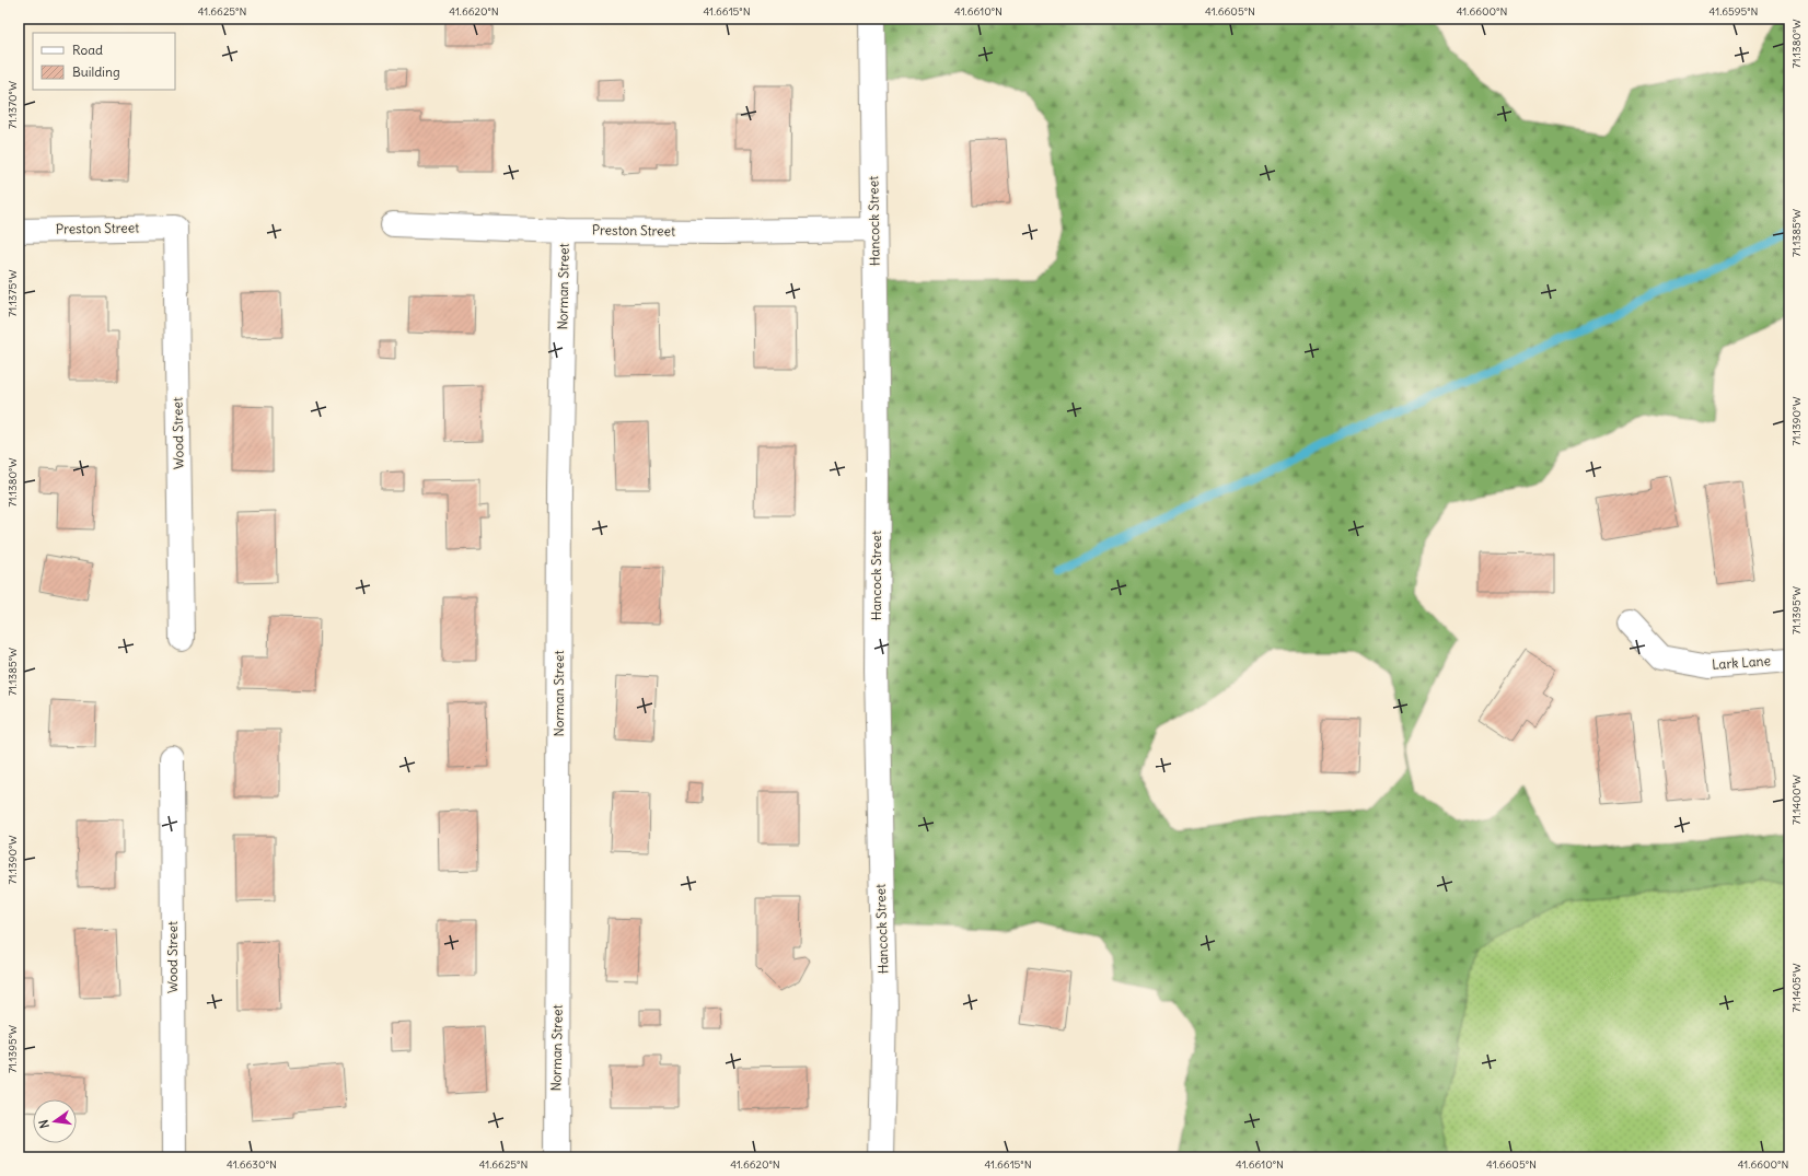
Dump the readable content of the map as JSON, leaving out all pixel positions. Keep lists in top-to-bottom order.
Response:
{
  "streets": {
    "street": [
      "Hancock Street",
      "Preston Street",
      "Norman Street",
      "Wood Street",
      "Lark Lane"
    ]
  },
  "crossings": [
    ["Hancock Street", "Preston Street"],
    ["Preston Street", "Norman Street"],
    ["Preston Street", "Wood Street"]
  ],
  "legend": ["Road", "Building"],
  "north": "left",
  "coordinates": [
    "41.6625°N",
    "41.6620°N",
    "41.6615°N",
    "41.6610°N",
    "41.6605°N",
    "41.6600°N",
    "41.6595°N",
    "71.1380°W",
    "71.1370°W",
    "71.1385°W",
    "71.1375°W",
    "71.1390°W",
    "71.1395°W",
    "71.1400°W",
    "71.1405°W",
    "41.6630°N"
  ]
}
